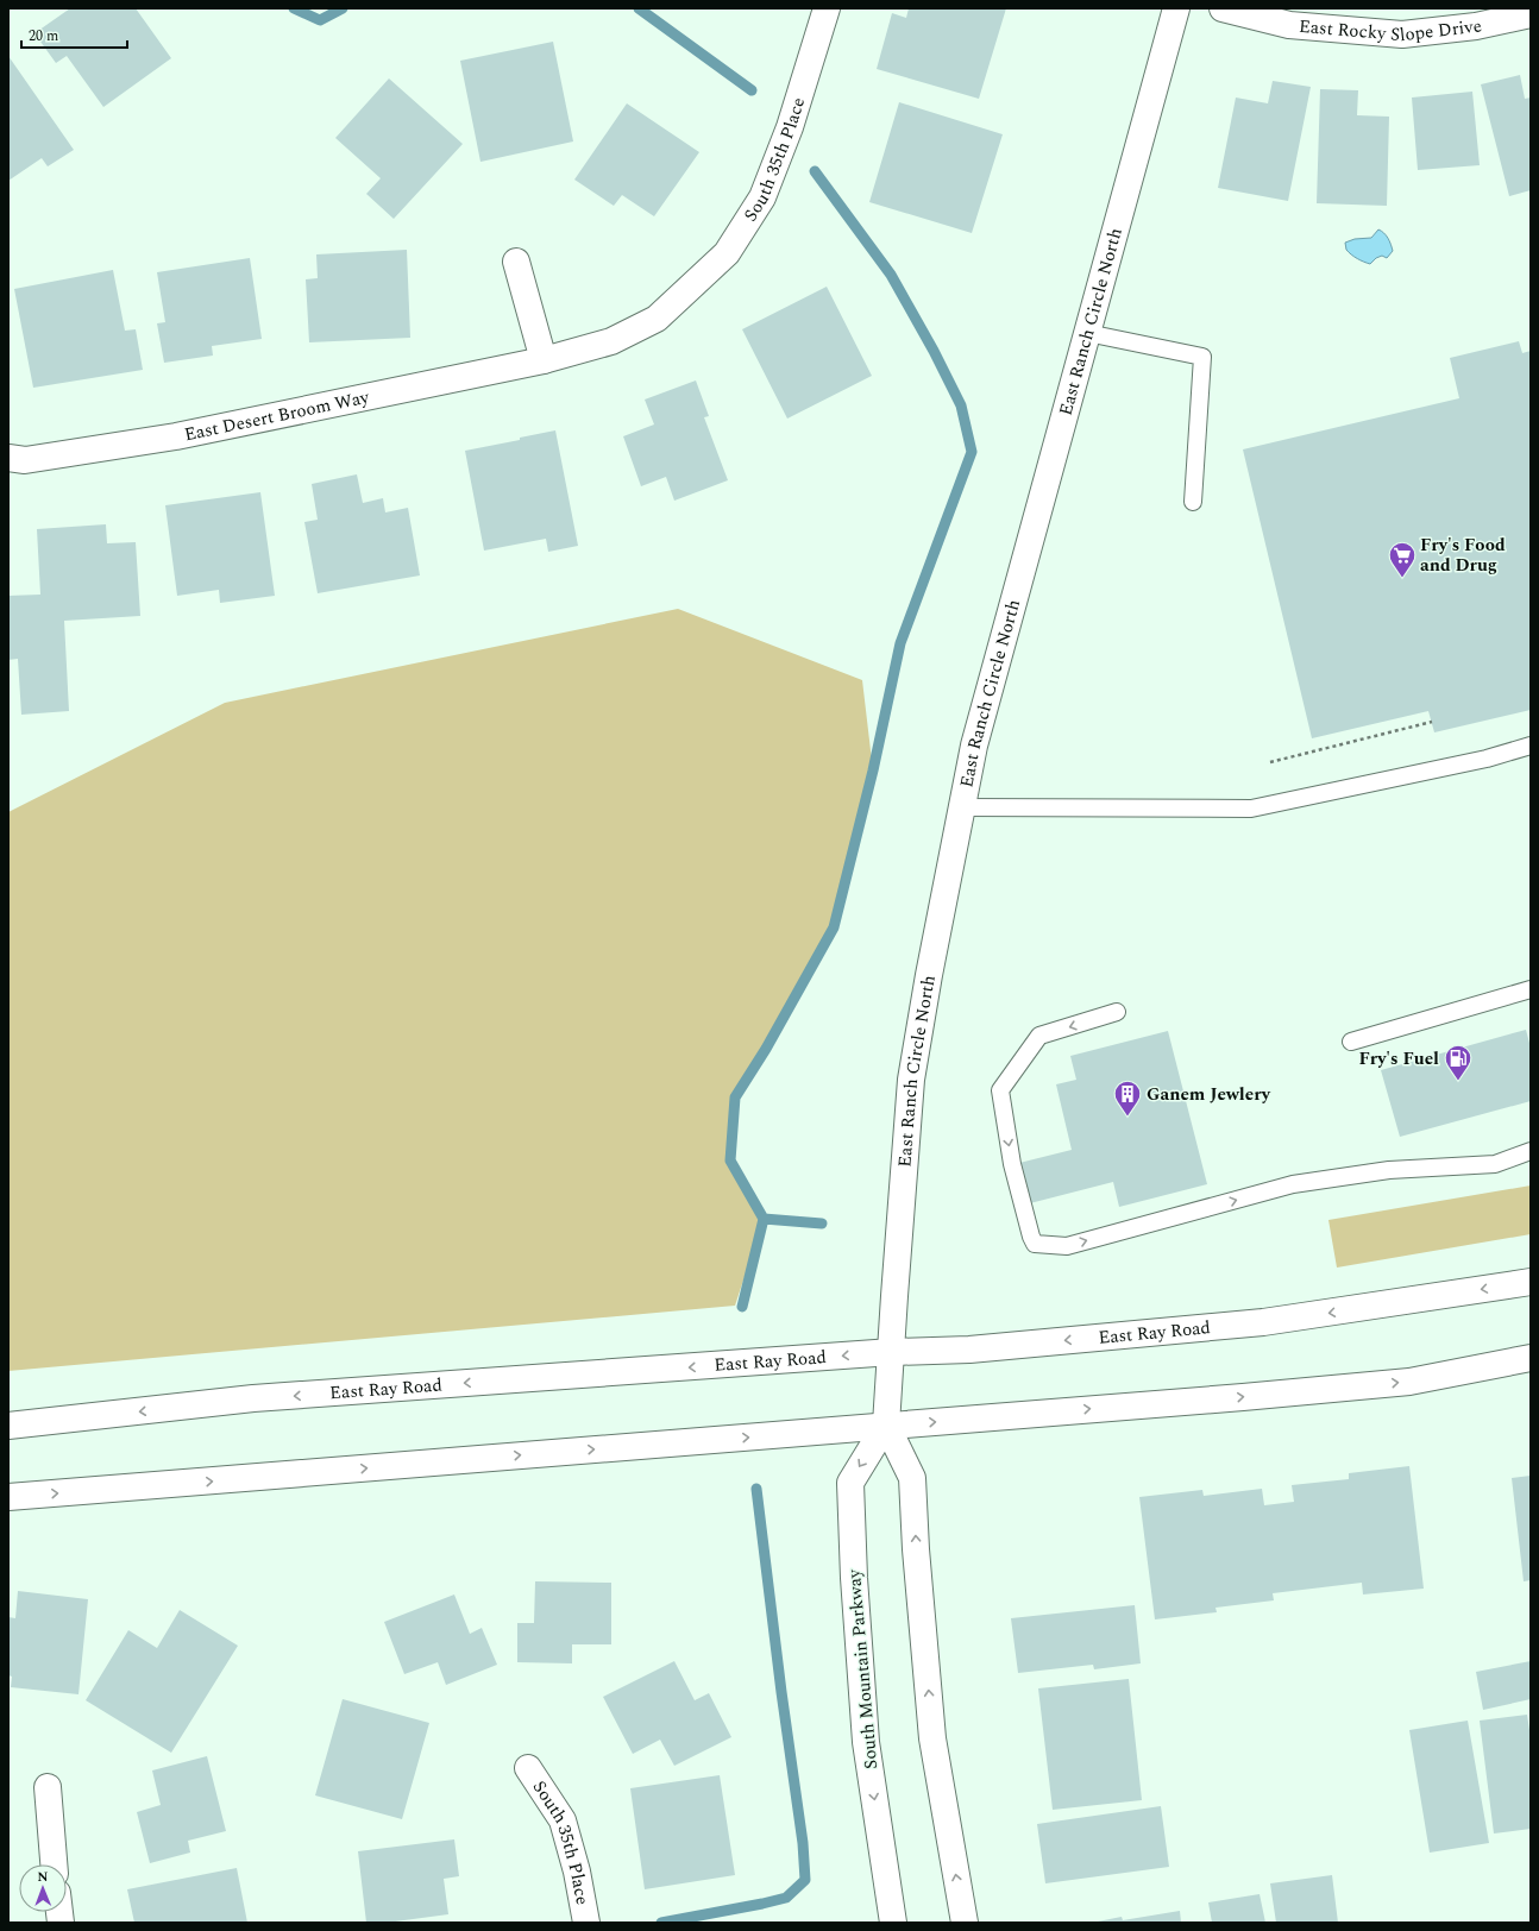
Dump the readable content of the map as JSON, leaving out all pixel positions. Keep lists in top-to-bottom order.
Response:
{
  "streets": {
    "street": [
      "East Rocky Slope Drive",
      "South 35th Place",
      "East Ranch Circle North",
      "East Desert Broom Way",
      "East Ray Road",
      "South Mountain Parkway"
    ]
  },
  "crossings": [
    ["South 35th Place", "East Desert Broom Way"],
    ["East Ranch Circle North", "East Ray Road"],
    ["East Ranch Circle North", "South Mountain Parkway"]
  ],
  "places": {
    "supermarket": ["Fry's Food and Drug"],
    "fuel station": ["Fry's Fuel"],
    "building": ["Ganem Jewlery"]
  },
  "scale_bar": "20 m",
  "north": "top"
}
